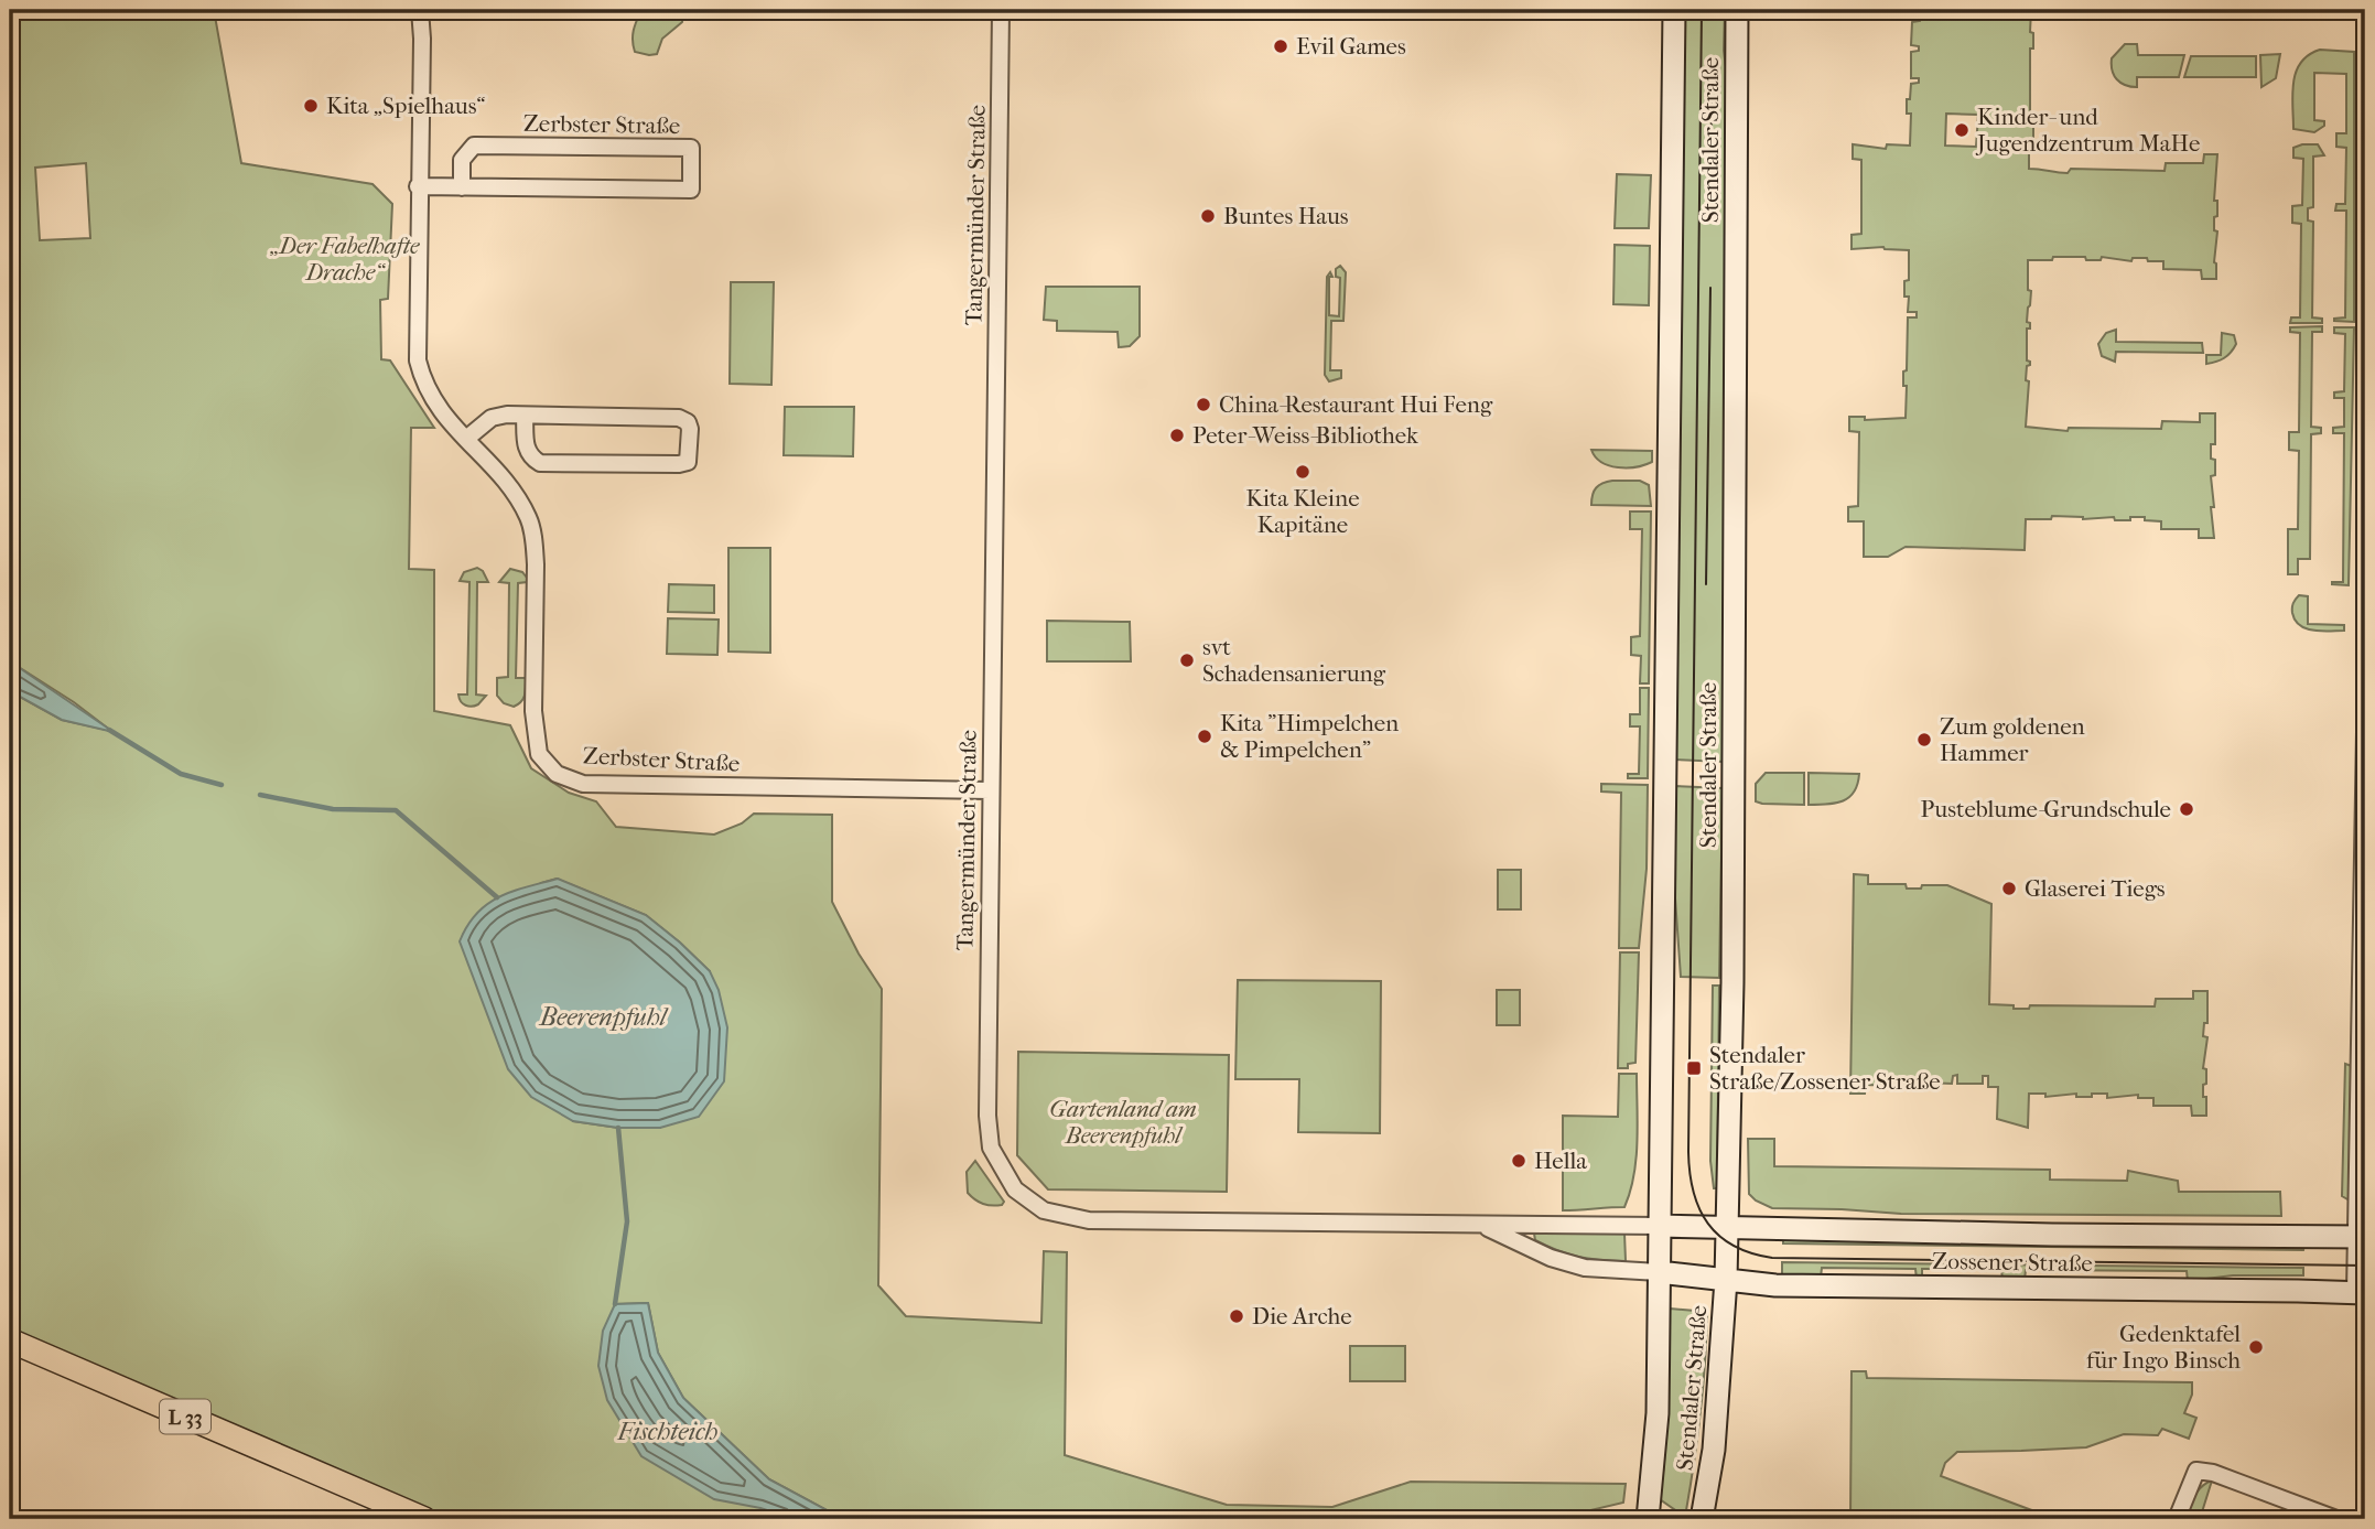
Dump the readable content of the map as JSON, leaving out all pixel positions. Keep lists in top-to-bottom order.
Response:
{
  "streets": {
    "main road": ["Stendaler Straße", "Zossener Straße", "L 33"],
    "street": ["Zerbster Straße", "Tangermünder Straße"]
  },
  "crossings": [
    ["Zerbster Straße", "Tangermünder Straße"],
    ["Stendaler Straße", "Tangermünder Straße"],
    ["Stendaler Straße", "Zossener Straße"],
    ["Tangermünder Straße", "Zossener Straße"]
  ],
  "water": ["Beerenpfuhl", "Fischteich"],
  "parks": ["„Der Fabelhafte Drache“", "Gartenland am Beerenpfuhl"],
  "places": {
    "other": [
      "Evil Games",
      "Kita „Spielhaus“",
      "Kinder- und Jugendzentrum MaHe",
      "Buntes Haus",
      "China-Restaurant Hui Feng",
      "Peter-Weiss-Bibliothek",
      "Kita Kleine Kapitäne",
      "svt Schadensanierung",
      "Kita \"Himpelchen & Pimpelchen\"",
      "Zum goldenen Hammer",
      "Pusteblume-Grundschule",
      "Glaserei Tiegs",
      "Hella",
      "Die Arche",
      "Gedenktafel für Ingo Binsch"
    ],
    "transit": ["Stendaler Straße/Zossener Straße"]
  }
}
